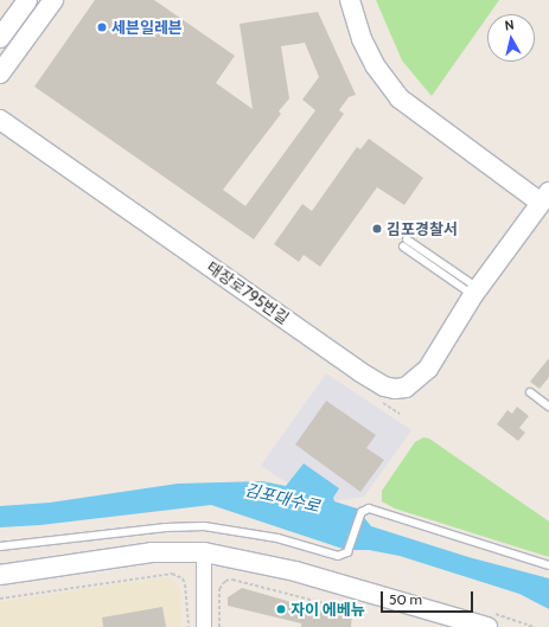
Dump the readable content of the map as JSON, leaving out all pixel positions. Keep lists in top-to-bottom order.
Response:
{
  "streets": {
    "street": ["태장로795번길"]
  },
  "water": ["김포대수로"],
  "places": ["세븐일레븐", "김포경찰서", "자이 에베뉴"],
  "scale_bar": "50 m",
  "north": "top"
}
